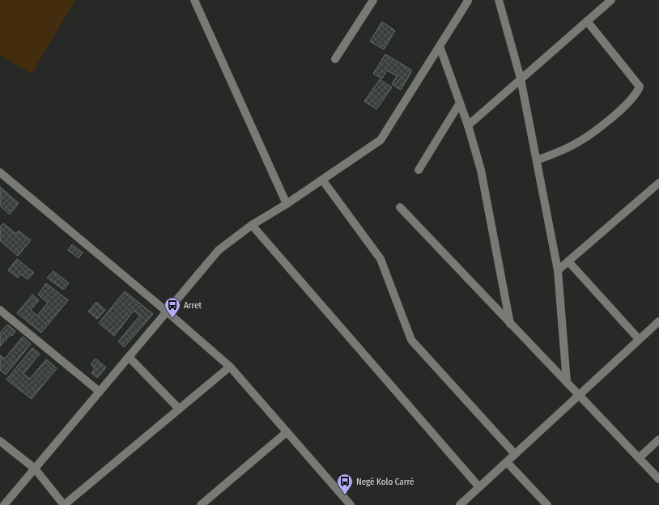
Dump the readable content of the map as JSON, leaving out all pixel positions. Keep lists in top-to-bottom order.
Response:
{
  "places": {
    "bus stop": ["Arret", "Negê Kolo Carré"]
  }
}
